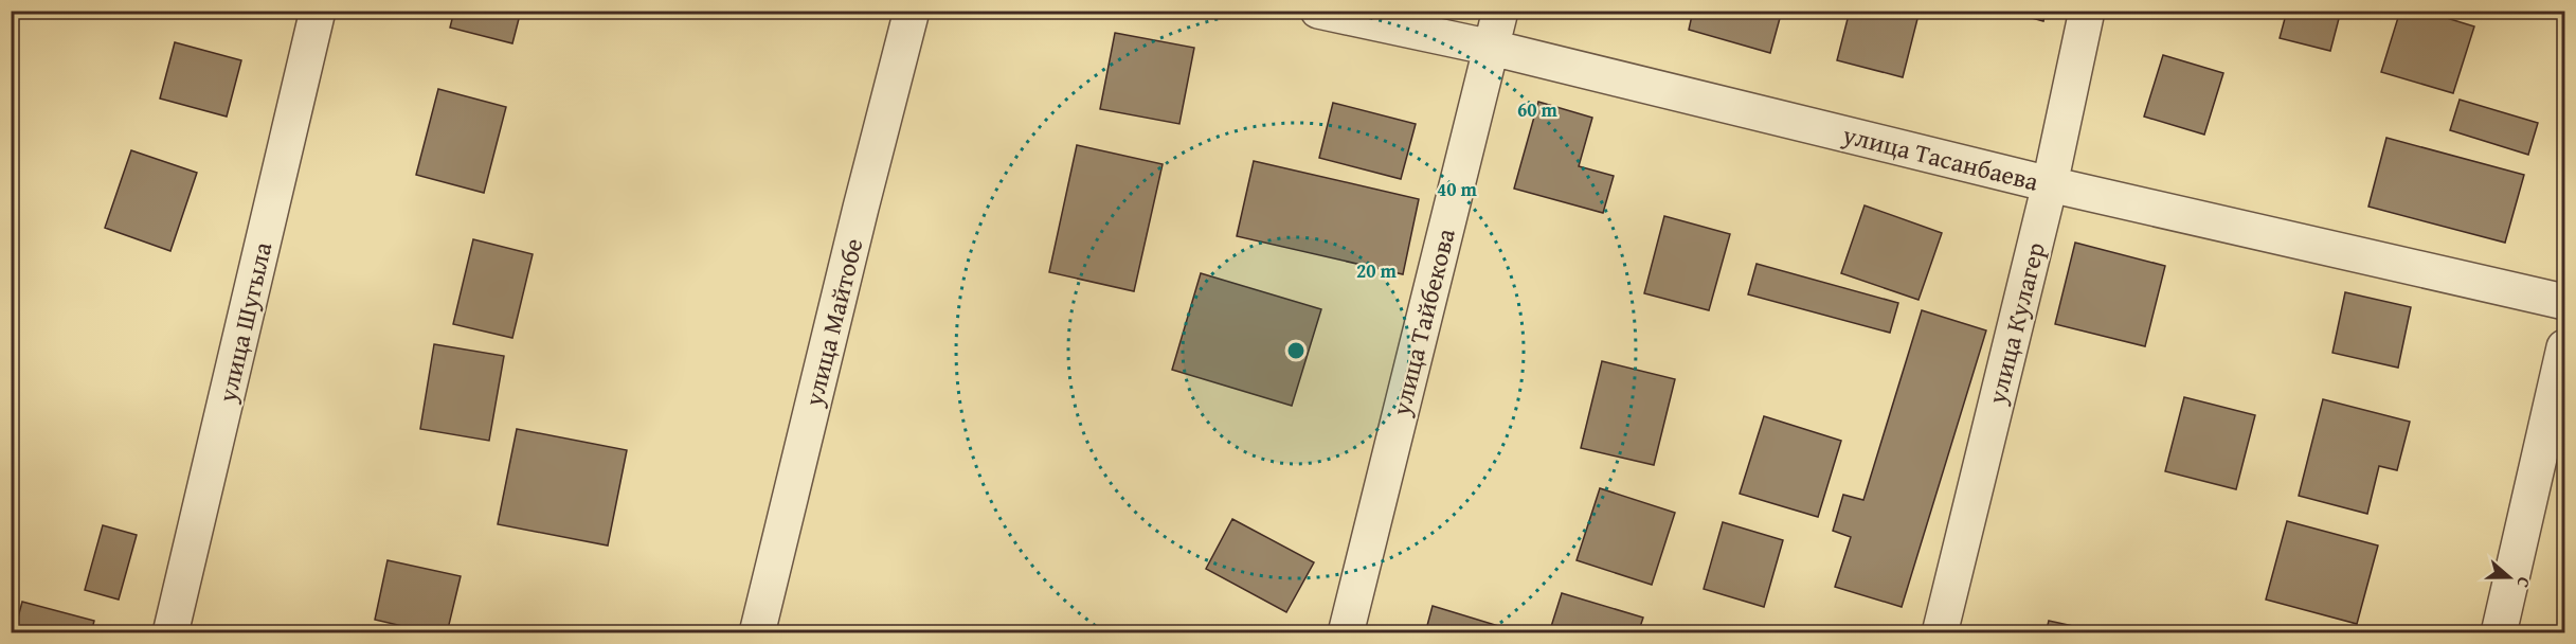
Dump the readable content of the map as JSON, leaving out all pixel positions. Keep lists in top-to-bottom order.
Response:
{
  "streets": {
    "street": [
      "улица Тасанбаева",
      "улица Шугыла",
      "улица Майтобе",
      "улица Тайбекова",
      "улица Кулагер"
    ]
  },
  "crossings": [
    ["улица Тасанбаева", "улица Тайбекова"],
    ["улица Тасанбаева", "улица Кулагер"]
  ],
  "north": "right",
  "rings": ["60 m", "40 m", "20 m"]
}
